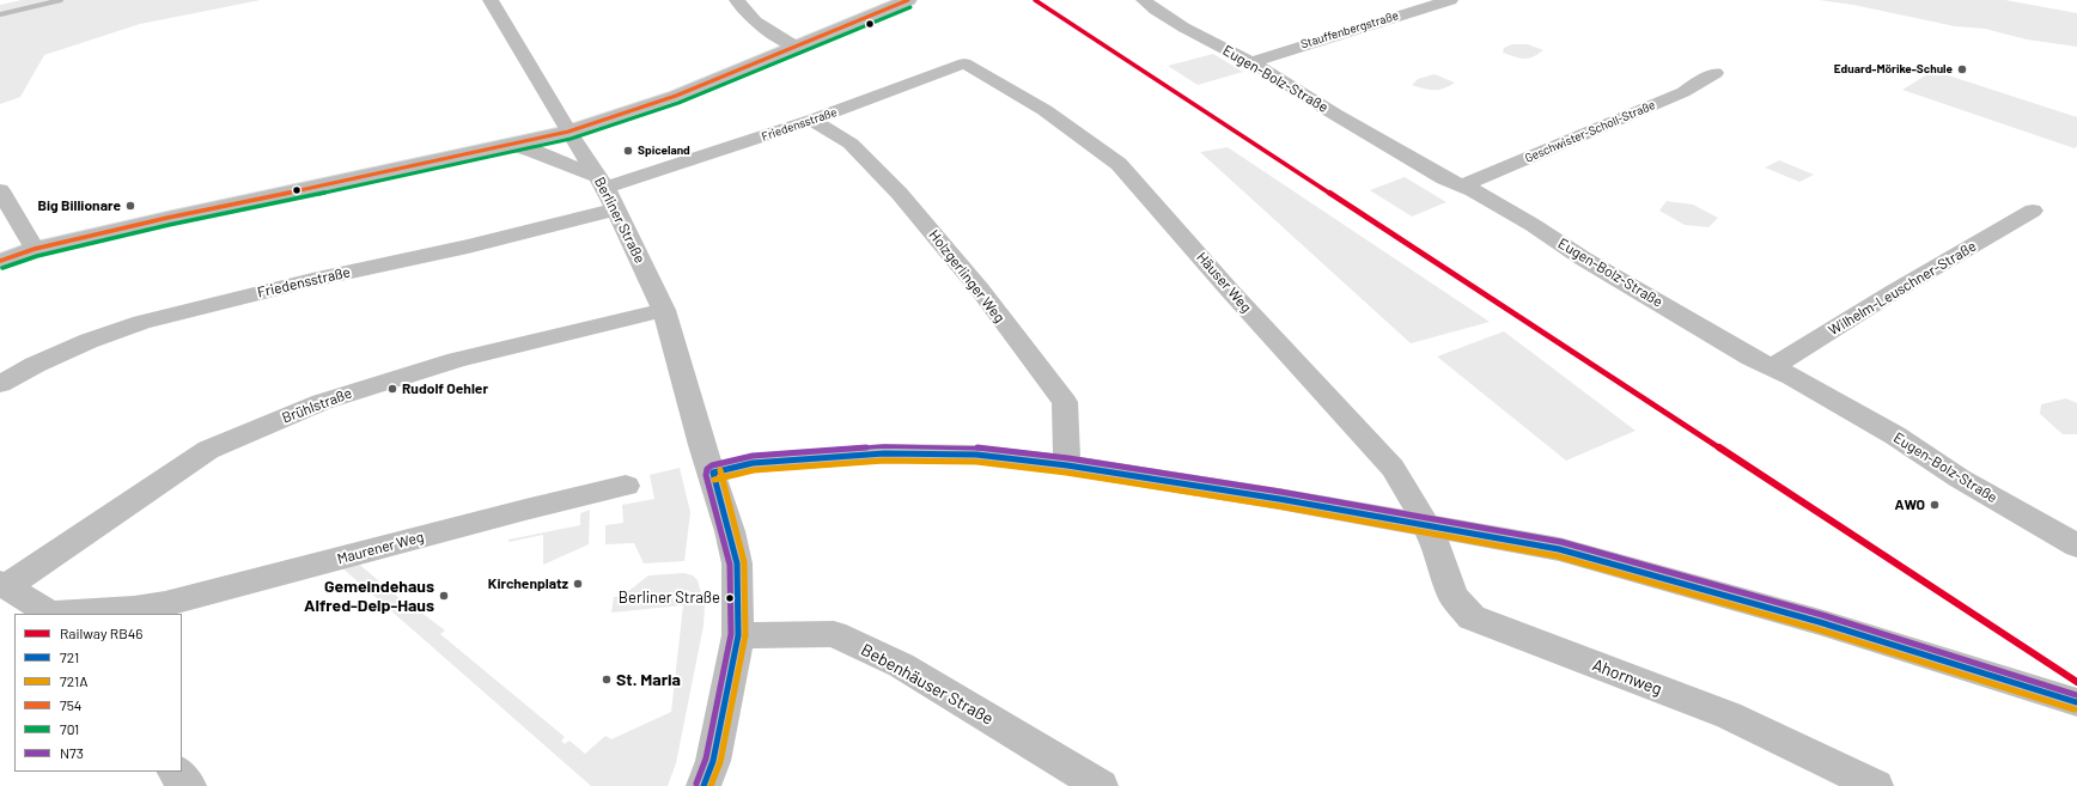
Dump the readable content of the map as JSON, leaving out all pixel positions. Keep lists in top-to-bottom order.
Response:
{
  "streets": {
    "street": [
      "Stauffenbergstraße",
      "Eugen-Bolz-Straße",
      "Friedensstraße",
      "Geschwister-Scholl-Straße",
      "Berliner Straße",
      "Holzgerlinger Weg",
      "Häuser Weg",
      "Wilhelm-Leuschner-Straße",
      "Brühlstraße",
      "Maurener Weg",
      "Ahornweg",
      "Bebenhäuser Straße"
    ]
  },
  "crossings": [
    ["Stauffenbergstraße", "Eugen-Bolz-Straße"],
    ["Eugen-Bolz-Straße", "Geschwister-Scholl-Straße"],
    ["Eugen-Bolz-Straße", "Wilhelm-Leuschner-Straße"],
    ["Friedensstraße", "Berliner Straße"],
    ["Friedensstraße", "Holzgerlinger Weg"],
    ["Friedensstraße", "Häuser Weg"],
    ["Berliner Straße", "Brühlstraße"],
    ["Berliner Straße", "Bebenhäuser Straße"],
    ["Häuser Weg", "Ahornweg"],
    ["Brühlstraße", "Maurener Weg"]
  ],
  "places": [
    "Eduard-Mörike-Schule",
    "Spiceland",
    "Big Billionare",
    "Rudolf Oehler",
    "AWO",
    "Kirchenplatz",
    "Gemeindehaus Alfred-Delp-Haus",
    "Berliner Straße",
    "St. Maria"
  ],
  "lines": [
    "rail line RB46",
    "transit line 754",
    "transit line 701",
    "transit line N73",
    "transit line 721",
    "transit line 721A"
  ],
  "legend": [
    "Railway RB46",
    "721",
    "721A",
    "754",
    "701",
    "N73"
  ]
}
